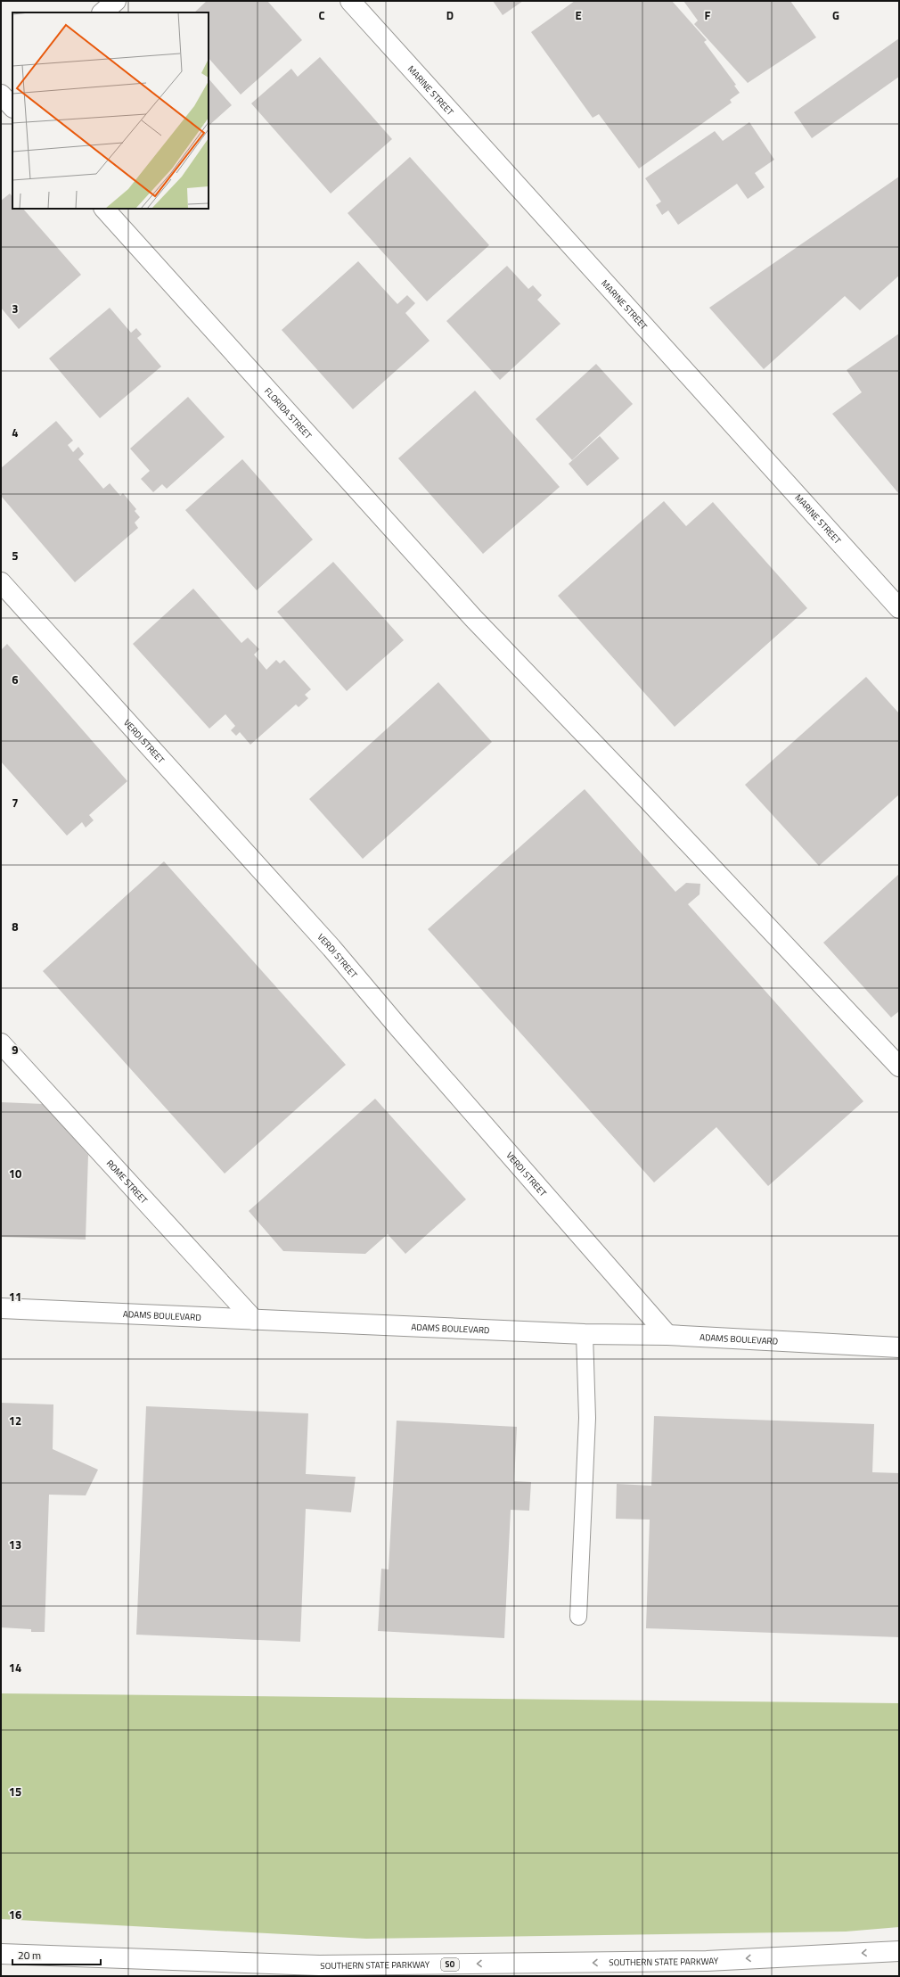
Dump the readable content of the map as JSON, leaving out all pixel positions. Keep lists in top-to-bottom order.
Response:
{
  "streets": {
    "main road": [
      "MARINE STREET",
      "FLORIDA STREET",
      "VERDI STREET",
      "ROME STREET",
      "ADAMS BOULEVARD",
      "SOUTHERN STATE PARKWAY",
      "SO"
    ]
  },
  "crossings": [
    ["VERDI STREET", "ADAMS BOULEVARD"],
    ["ROME STREET", "ADAMS BOULEVARD"]
  ],
  "one_way": ["SOUTHERN STATE PARKWAY"],
  "scale_bar": "20 m",
  "grid": {
    "columns": [
      "C",
      "D",
      "E",
      "F",
      "G"
    ],
    "rows": [
      "3",
      "4",
      "5",
      "6",
      "7",
      "8",
      "9",
      "10",
      "11",
      "12",
      "13",
      "14",
      "15",
      "16"
    ]
  }
}
